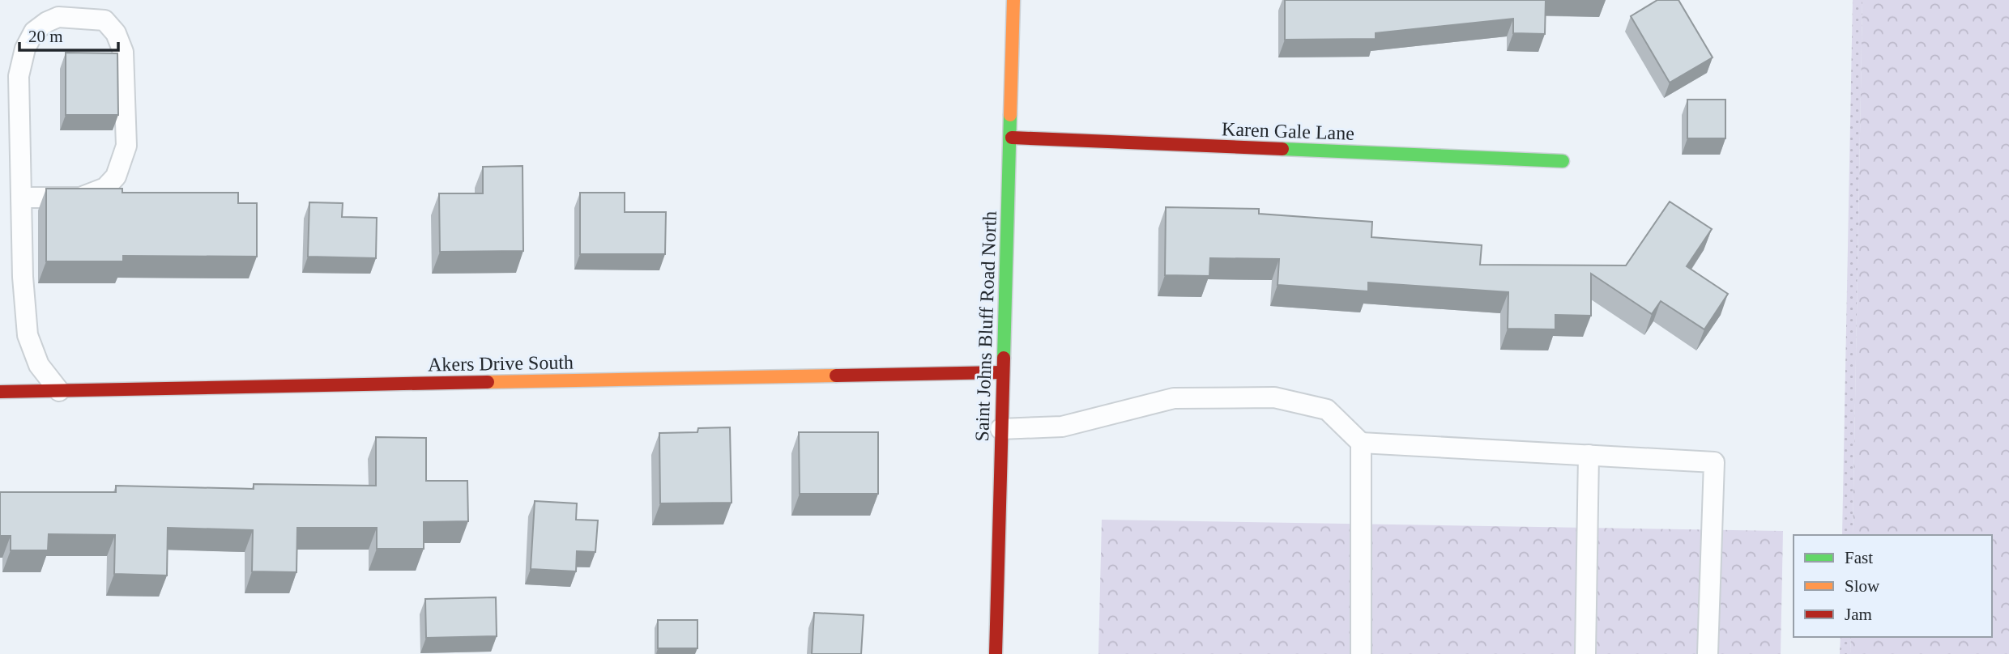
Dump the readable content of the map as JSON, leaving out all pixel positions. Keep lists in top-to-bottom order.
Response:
{
  "streets": {
    "street": ["Karen Gale Lane", "Saint Johns Bluff Road North", "Akers Drive South"]
  },
  "crossings": [
    ["Karen Gale Lane", "Saint Johns Bluff Road North"],
    ["Saint Johns Bluff Road North", "Akers Drive South"]
  ],
  "legend": ["Fast", "Slow", "Jam"],
  "scale_bar": "20 m"
}
